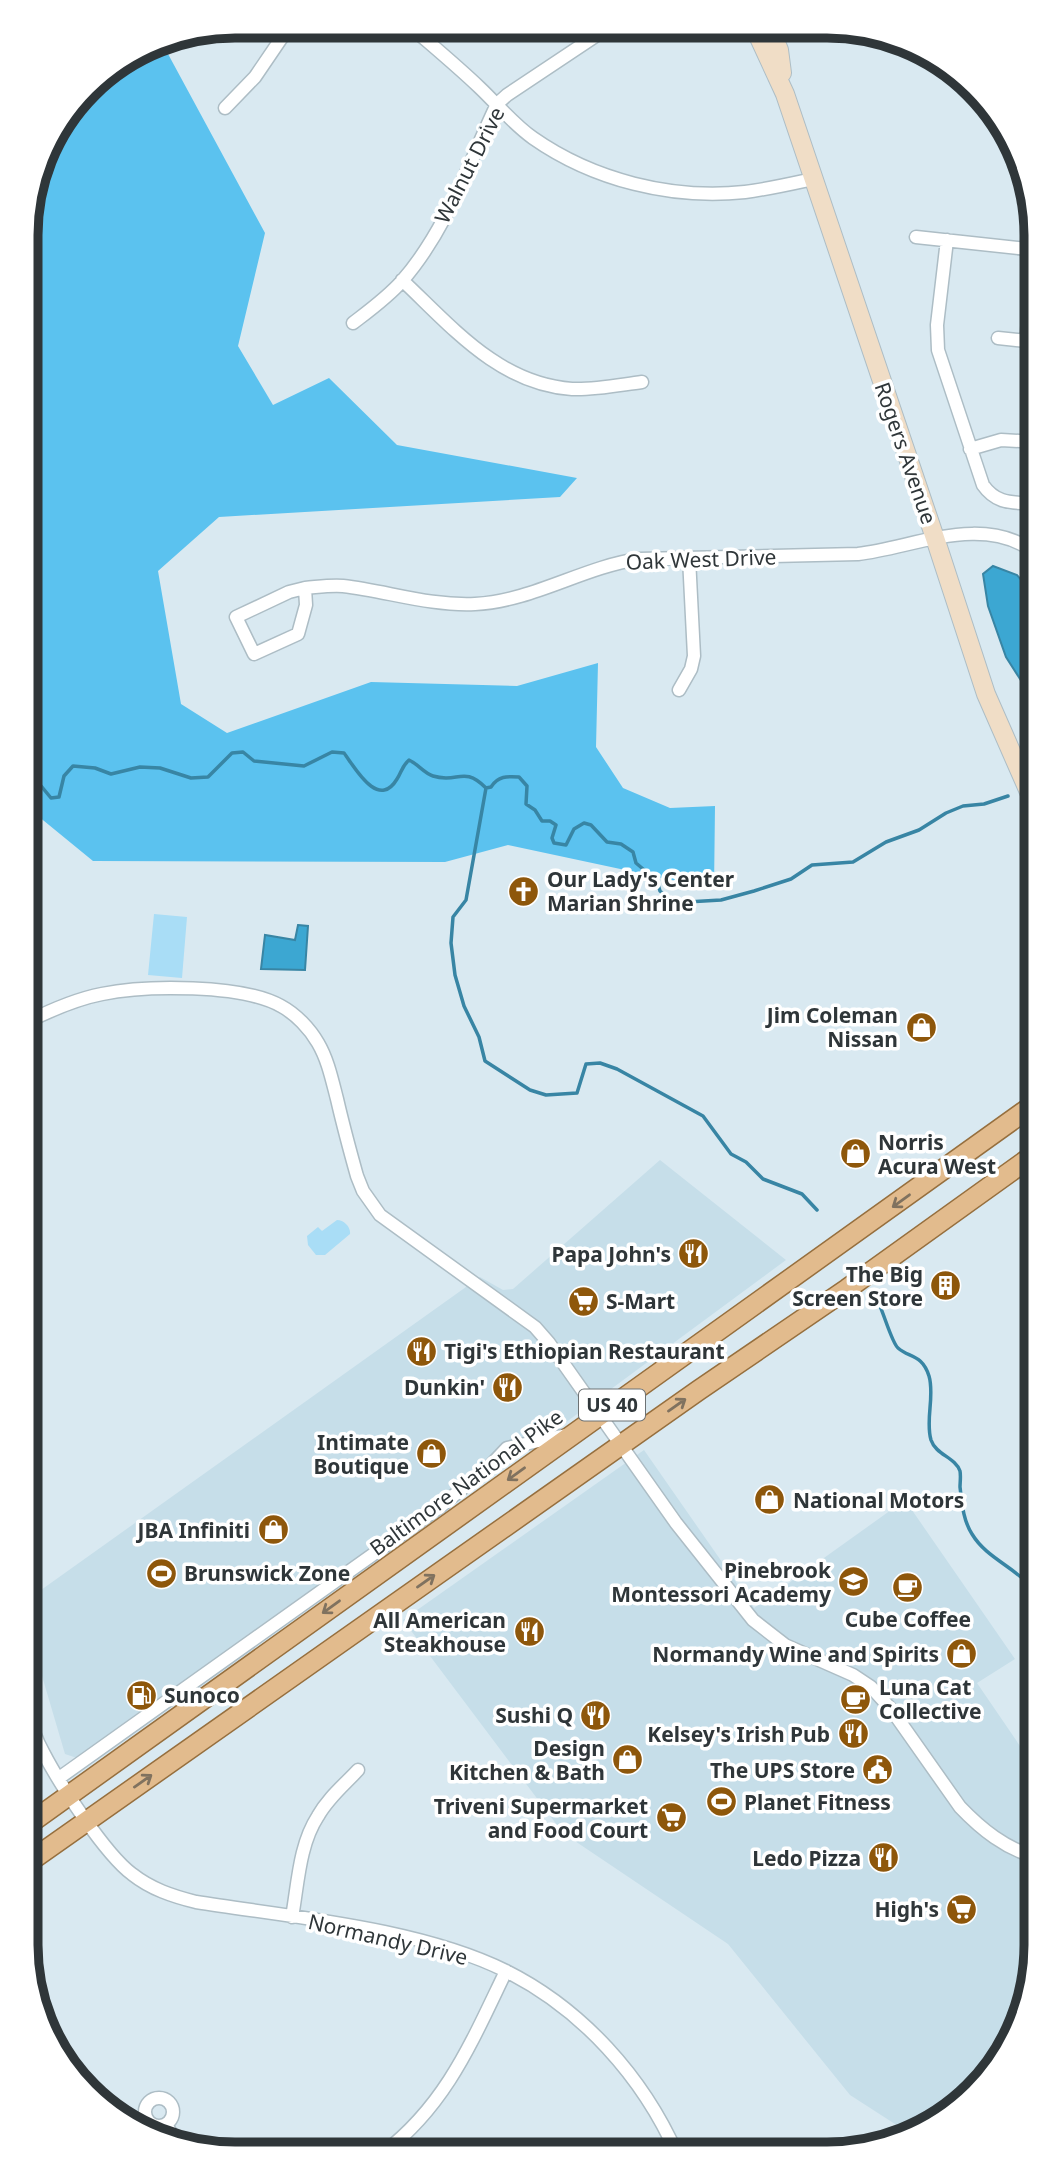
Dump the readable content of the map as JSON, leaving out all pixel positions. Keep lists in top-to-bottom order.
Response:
{
  "streets": {
    "main road": ["Rogers Avenue", "US 40", "Baltimore National Pike"],
    "street": ["Walnut Drive", "Oak West Drive", "Normandy Drive"]
  },
  "crossings": [
    ["Rogers Avenue", "Oak West Drive"],
    ["US 40", "Normandy Drive"],
    ["Baltimore National Pike", "Normandy Drive"]
  ],
  "places": {
    "church": ["Our Lady's Center Marian Shrine"],
    "shop": [
      "Jim Coleman Nissan",
      "Norris Acura West",
      "Intimate Boutique",
      "National Motors",
      "JBA Infiniti",
      "Normandy Wine and Spirits",
      "Design Kitchen & Bath"
    ],
    "restaurant": [
      "Papa John's",
      "Tigi's Ethiopian Restaurant",
      "Dunkin'",
      "All American Steakhouse",
      "Sushi Q",
      "Kelsey's Irish Pub",
      "Ledo Pizza"
    ],
    "building": ["The Big Screen Store"],
    "supermarket": ["S-Mart", "Triveni Supermarket and Food Court", "High's"],
    "sports": ["Brunswick Zone", "Planet Fitness"],
    "school or university": ["Pinebrook Montessori Academy"],
    "cafe": ["Cube Coffee", "Luna Cat Collective"],
    "fuel station": ["Sunoco"],
    "public building": ["The UPS Store"]
  }
}
